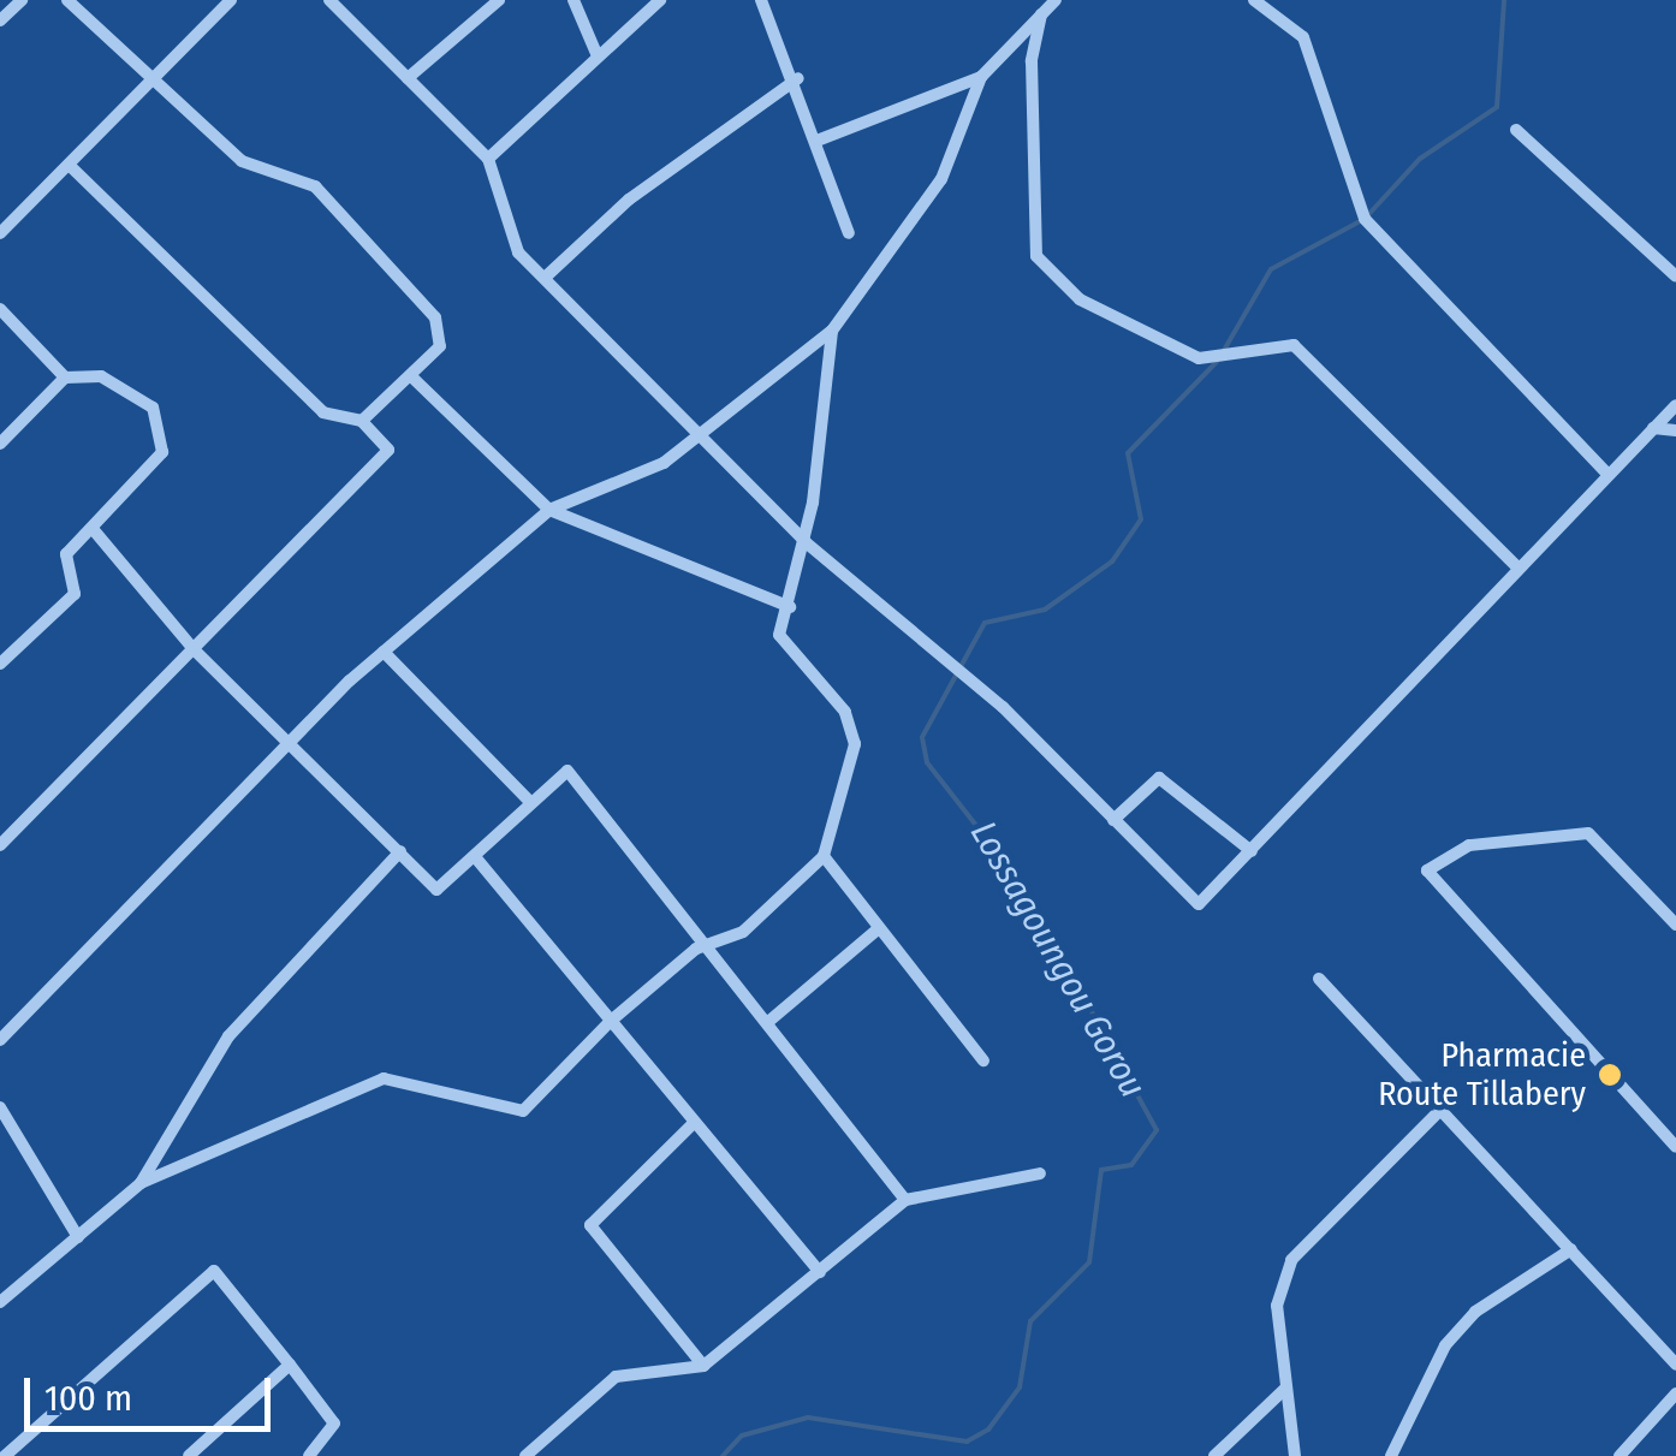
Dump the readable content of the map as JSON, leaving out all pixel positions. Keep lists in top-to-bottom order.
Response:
{
  "water": ["Lossagoungou Gorou"],
  "places": ["Pharmacie Route Tillabery"],
  "scale_bar": "100 m"
}
